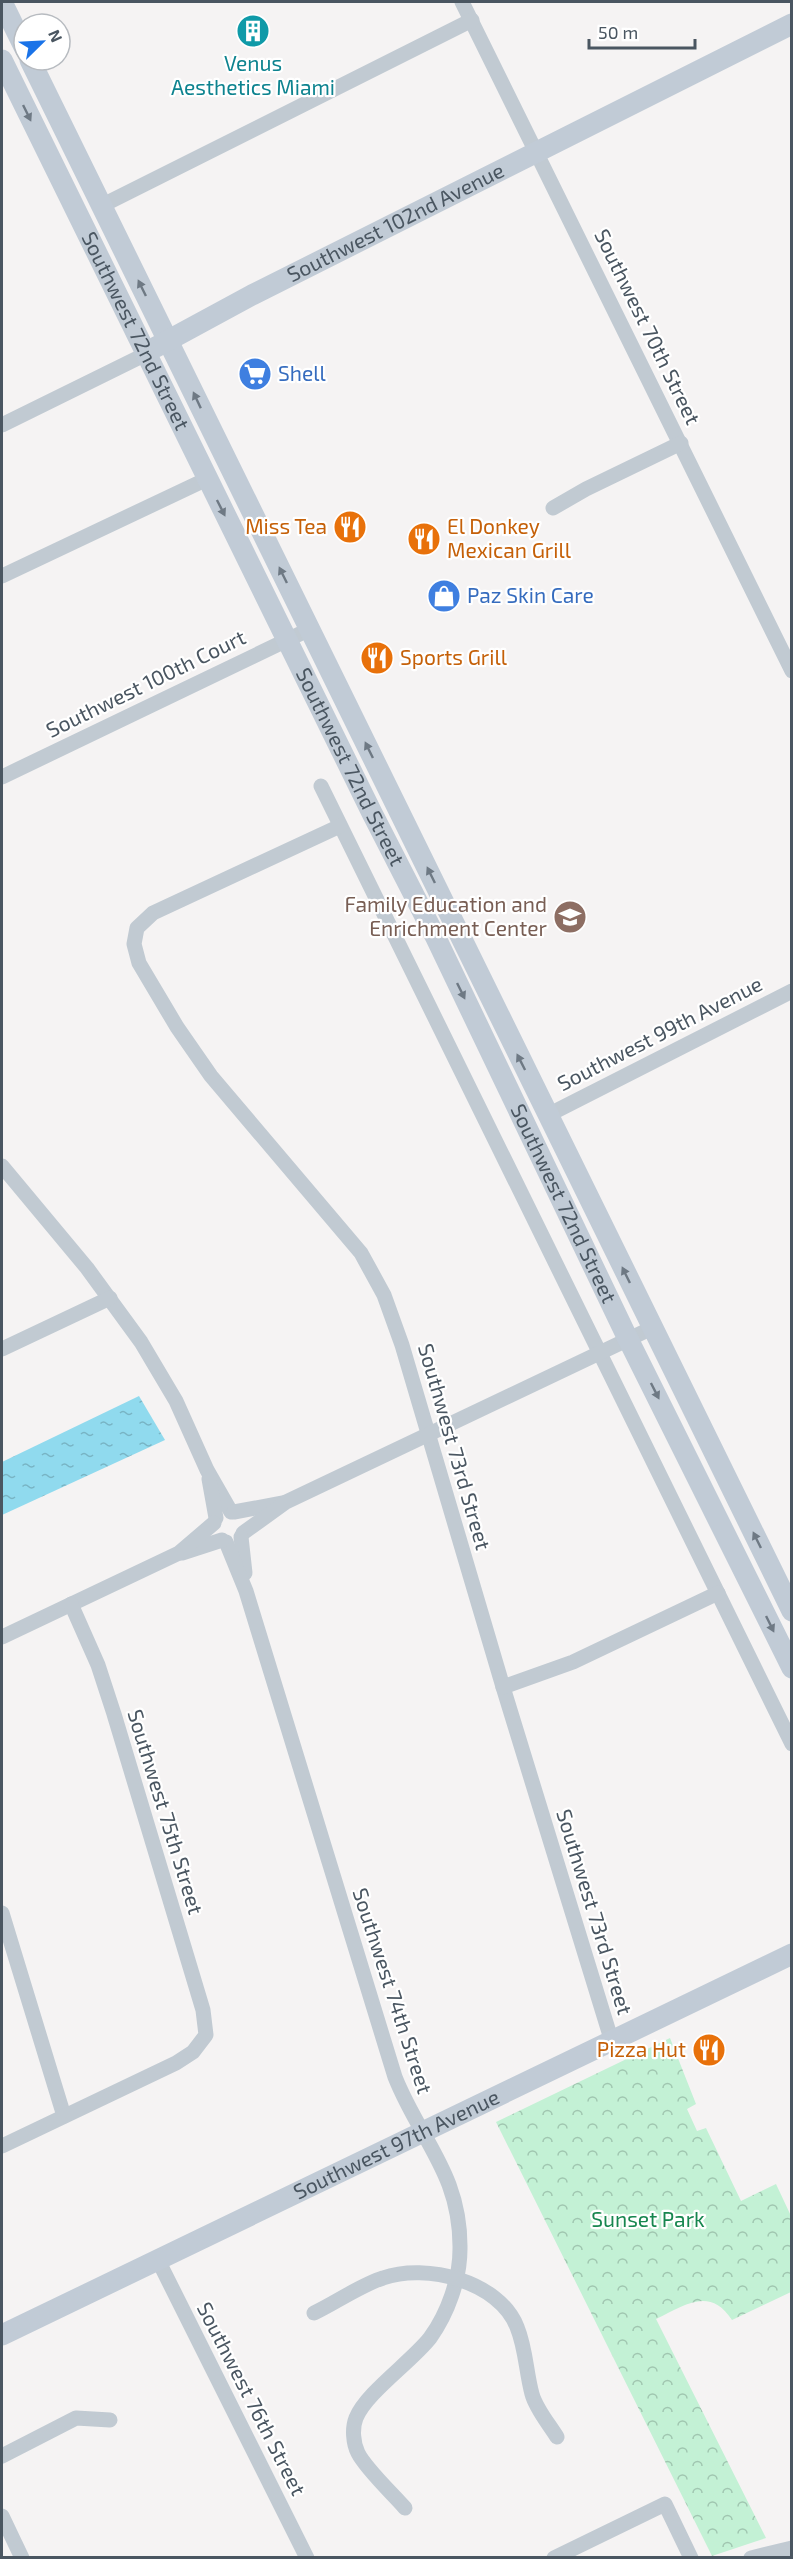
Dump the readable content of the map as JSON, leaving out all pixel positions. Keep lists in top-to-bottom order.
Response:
{
  "streets": {
    "main road": ["Southwest 102nd Avenue", "Southwest 72nd Street", "Southwest 97th Avenue"],
    "street": [
      "Southwest 70th Street",
      "Southwest 100th Court",
      "Southwest 99th Avenue",
      "Southwest 73rd Street",
      "Southwest 75th Street",
      "Southwest 74th Street",
      "Southwest 76th Street"
    ]
  },
  "crossings": [
    ["Southwest 102nd Avenue", "Southwest 70th Street"],
    ["Southwest 102nd Avenue", "Southwest 72nd Street"],
    ["Southwest 72nd Street", "Southwest 100th Court"],
    ["Southwest 72nd Street", "Southwest 99th Avenue"],
    ["Southwest 72nd Street", "Southwest 73rd Street"],
    ["Southwest 73rd Street", "Southwest 97th Avenue"],
    ["Southwest 74th Street", "Southwest 97th Avenue"],
    ["Southwest 97th Avenue", "Southwest 76th Street"]
  ],
  "parks": ["Sunset Park"],
  "places": {
    "building": ["Venus Aesthetics Miami"],
    "supermarket": ["Shell"],
    "restaurant": [
      "Miss Tea",
      "El Donkey Mexican Grill",
      "Sports Grill",
      "Pizza Hut"
    ],
    "shop": ["Paz Skin Care"],
    "school or university": ["Family Education and Enrichment Center"]
  },
  "scale_bar": "50 m",
  "north": "top right"
}
